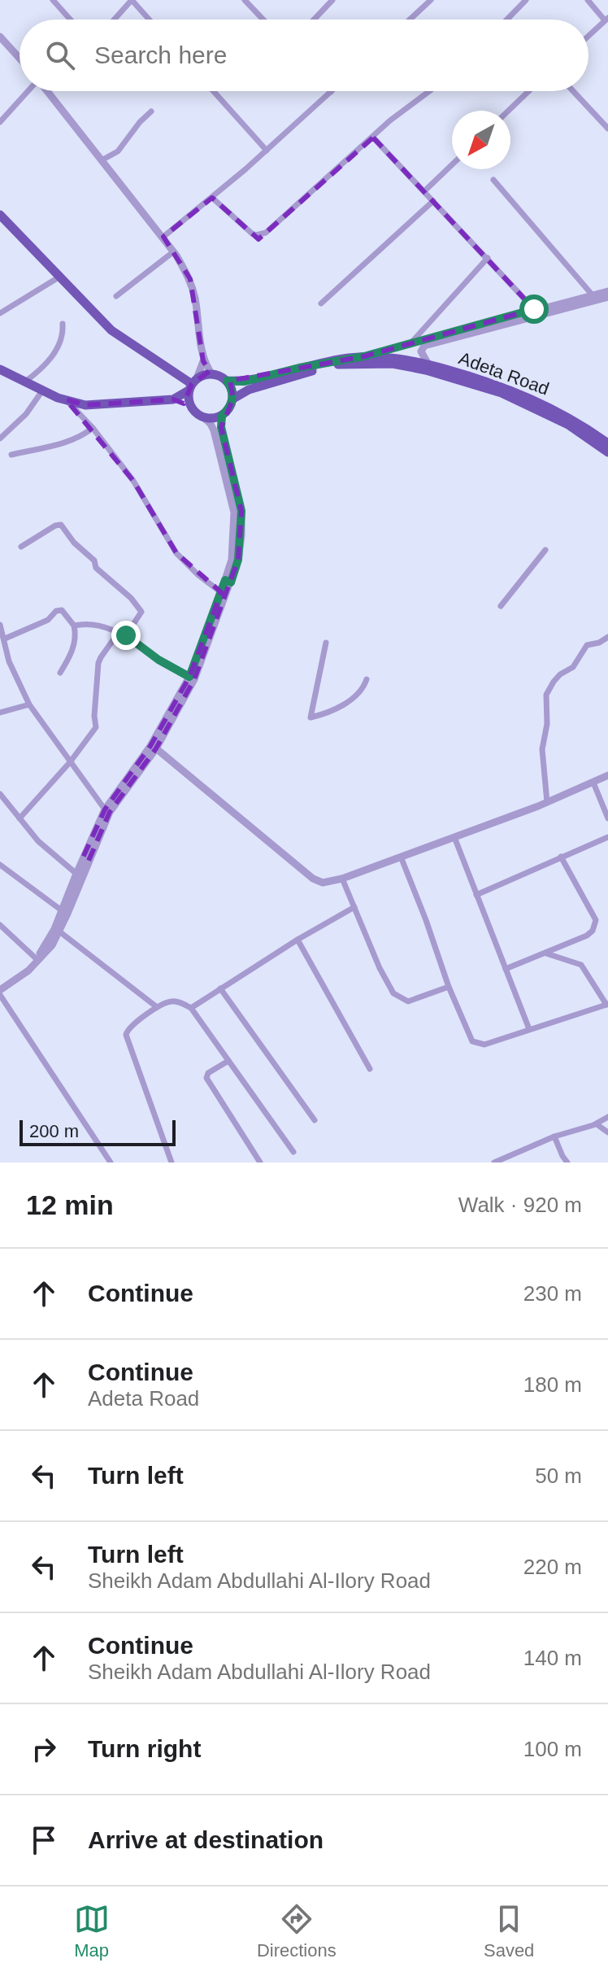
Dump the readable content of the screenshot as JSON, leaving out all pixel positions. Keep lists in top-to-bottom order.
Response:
{
  "streets": {
    "main road": ["Adeta Road"]
  },
  "scale_bar": "200 m",
  "north": "bottom left",
  "page": {
    "search": "Search here",
    "scale": "200 m",
    "heading": ["12 min", "Walk · 920 m"],
    "list": [
      ["Continue", "230 m"],
      ["Continue", "Adeta Road", "180 m"],
      ["Turn left", "50 m"],
      ["Turn left", "Sheikh Adam Abdullahi Al-Ilory Road", "220 m"],
      ["Continue", "Sheikh Adam Abdullahi Al-Ilory Road", "140 m"],
      ["Turn right", "100 m"],
      "Arrive at destination"
    ],
    "nav": ["Map", "Directions", "Saved"]
  }
}
